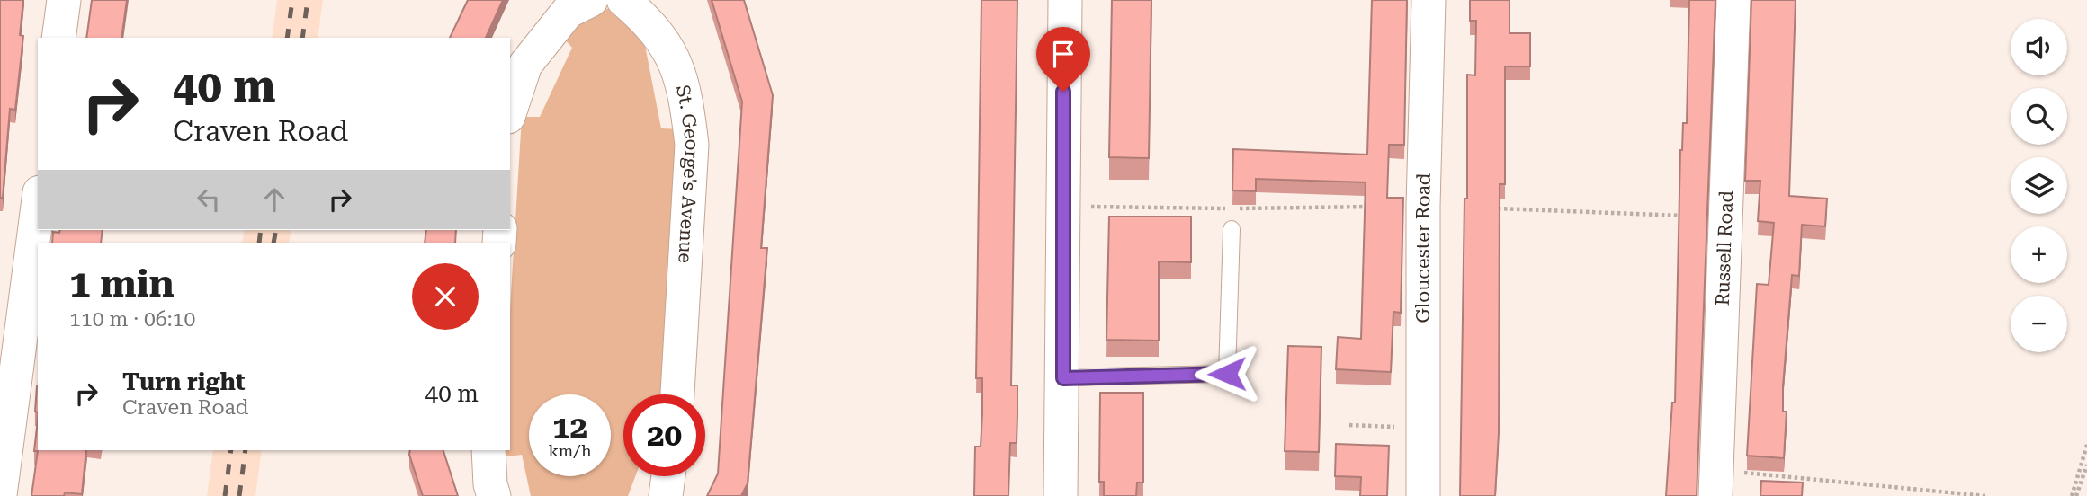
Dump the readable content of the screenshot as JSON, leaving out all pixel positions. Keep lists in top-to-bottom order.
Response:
{
  "streets": {
    "street": ["St. George's Avenue", "Gloucester Road", "Russell Road"]
  },
  "page": {
    "map_buttons": ["+", "−"],
    "turn": ["40 m", "Craven Road"],
    "heading": ["1 min", "110 m · 06:10"],
    "list": [
      {
        "name": "Turn right",
        "note": "Craven Road",
        "value": "40 m"
      }
    ],
    "speed": "12 km/h",
    "limit": "20"
  }
}
